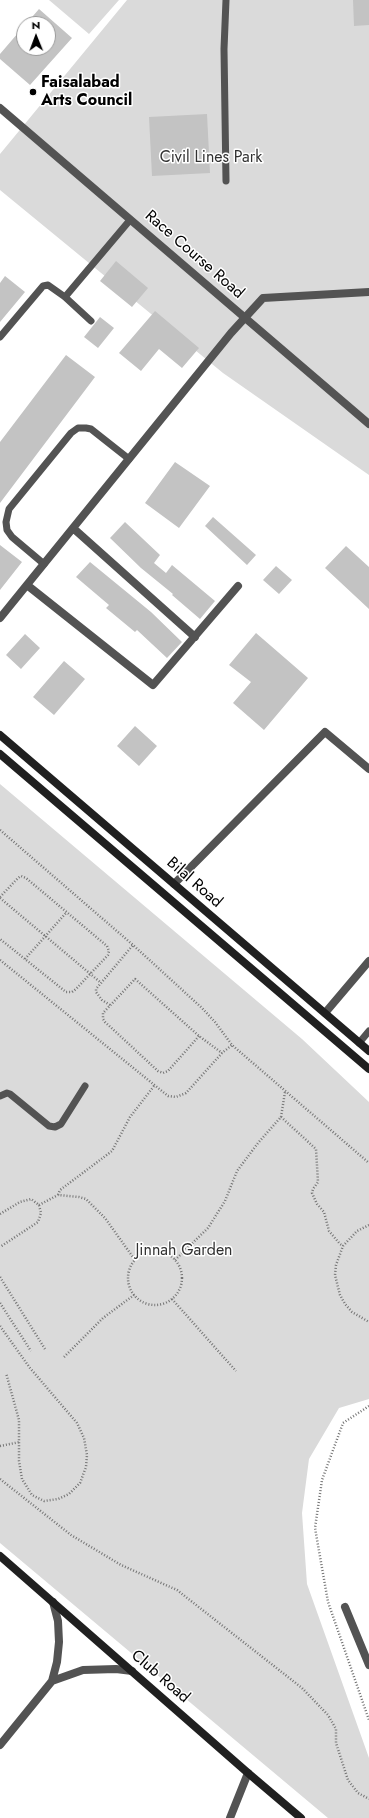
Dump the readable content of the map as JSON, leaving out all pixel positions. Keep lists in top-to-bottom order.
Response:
{
  "streets": {
    "main road": ["Bilal Road", "Club Road"],
    "street": ["Race Course Road"]
  },
  "parks": ["Civil Lines Park", "Jinnah Garden"],
  "places": ["Faisalabad Arts Council"],
  "north": "top"
}
